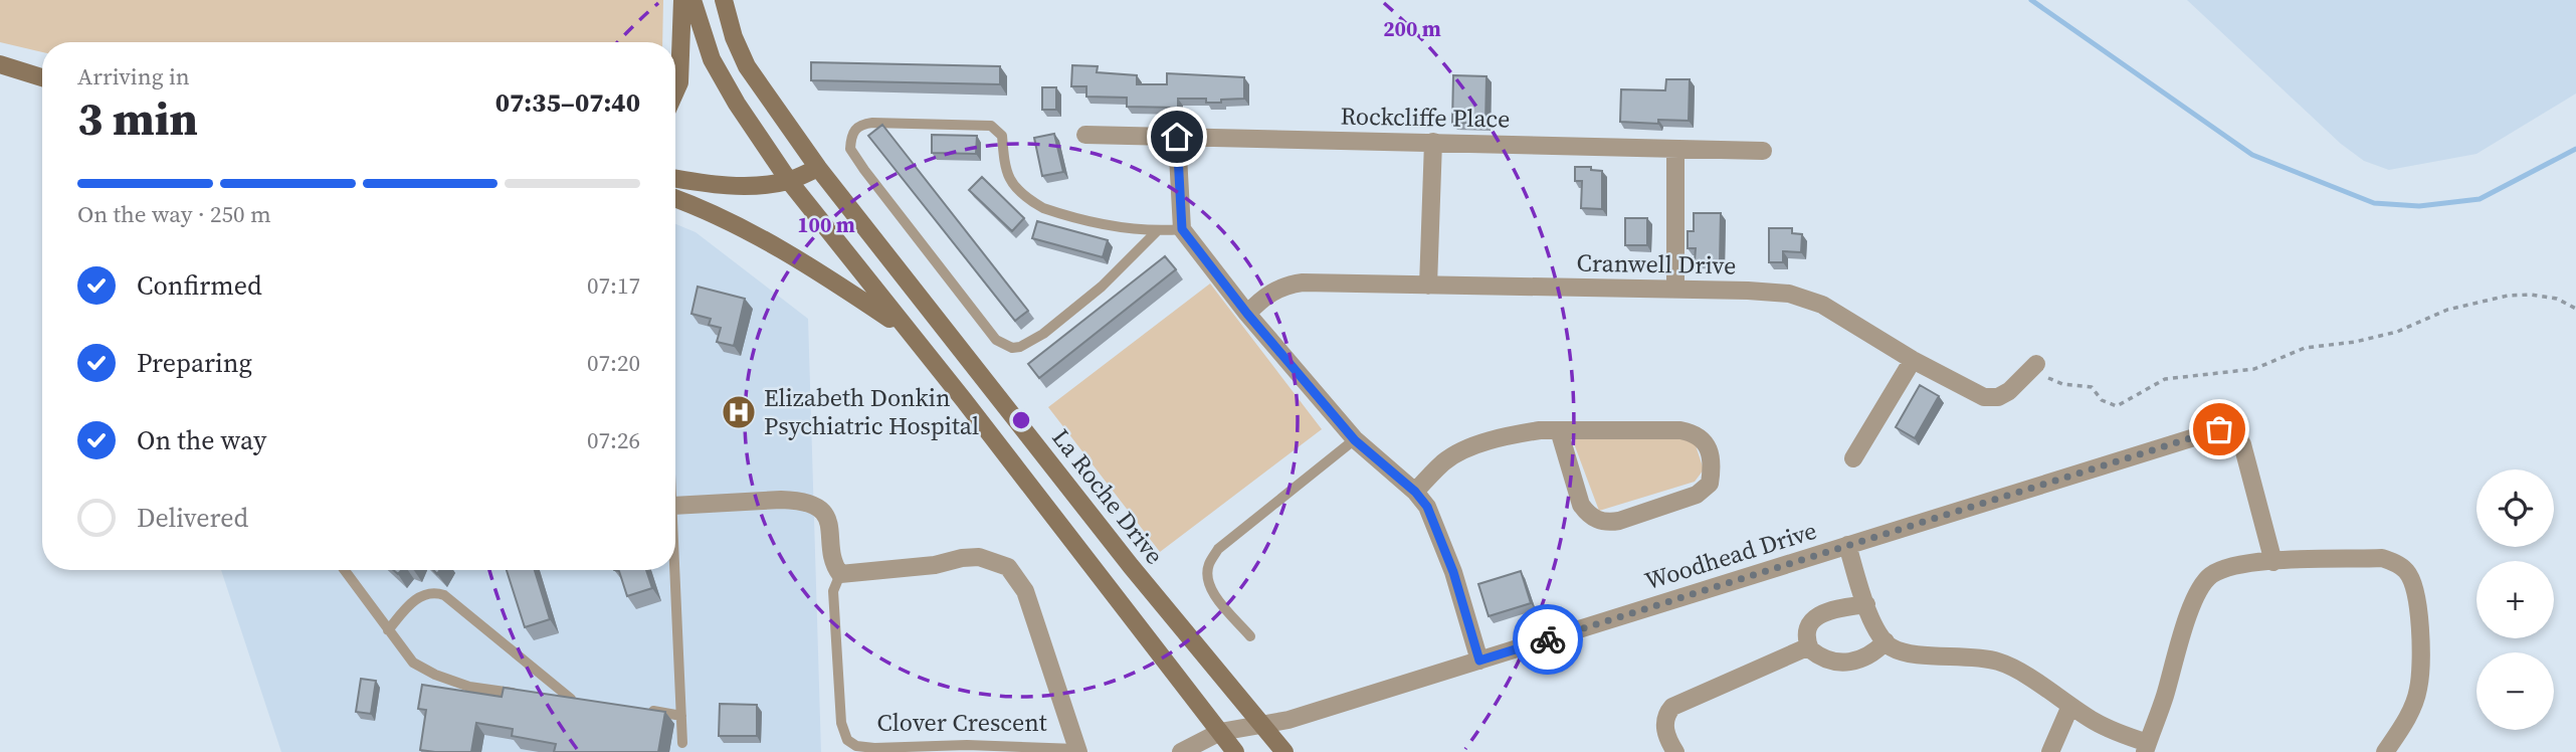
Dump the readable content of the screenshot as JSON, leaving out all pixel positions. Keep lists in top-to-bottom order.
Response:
{
  "streets": {
    "street": [
      "Rockcliffe Place",
      "Cranwell Drive",
      "La Roche Drive",
      "Woodhead Drive",
      "Clover Crescent"
    ]
  },
  "crossings": [
    ["La Roche Drive", "Woodhead Drive"]
  ],
  "places": {
    "hospital": ["Elizabeth Donkin Psychiatric Hospital"]
  },
  "page": {
    "heading": ["3 min", "Arriving in", "07:35–07:40"],
    "bar": "On the way · 250 m",
    "list": [
      ["Confirmed", "07:17"],
      ["Preparing", "07:20"],
      ["On the way", "07:26"],
      "Delivered"
    ],
    "map_buttons": ["+", "−"]
  },
  "rings": ["200 m", "100 m"]
}
